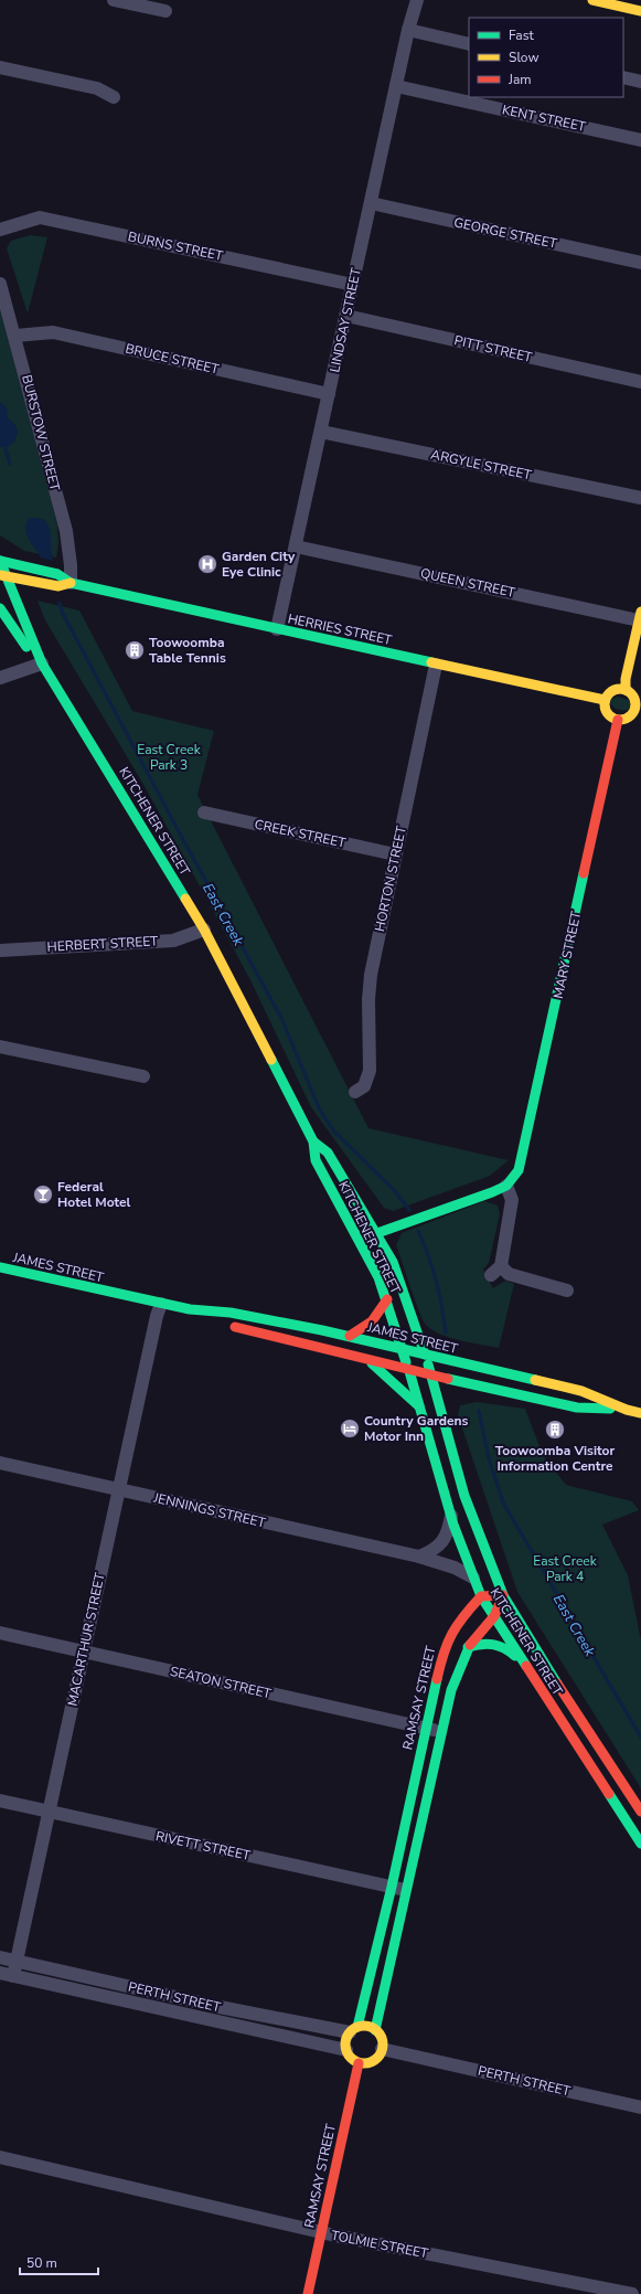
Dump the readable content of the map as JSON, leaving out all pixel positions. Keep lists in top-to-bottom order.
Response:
{
  "streets": {
    "main road": [
      "HERRIES STREET",
      "KITCHENER STREET",
      "MARY STREET",
      "JAMES STREET",
      "RAMSAY STREET"
    ],
    "street": [
      "KENT STREET",
      "GEORGE STREET",
      "BURNS STREET",
      "LINDSAY STREET",
      "PITT STREET",
      "BRUCE STREET",
      "BURSTOW STREET",
      "ARGYLE STREET",
      "QUEEN STREET",
      "CREEK STREET",
      "HORTON STREET",
      "HERBERT STREET",
      "JENNINGS STREET",
      "MACARTHUR STREET",
      "SEATON STREET",
      "RIVETT STREET",
      "PERTH STREET",
      "TOLMIE STREET"
    ]
  },
  "crossings": [
    ["KENT STREET", "LINDSAY STREET"],
    ["GEORGE STREET", "LINDSAY STREET"],
    ["BURNS STREET", "LINDSAY STREET"],
    ["LINDSAY STREET", "PITT STREET"],
    ["LINDSAY STREET", "BRUCE STREET"],
    ["LINDSAY STREET", "ARGYLE STREET"],
    ["LINDSAY STREET", "QUEEN STREET"],
    ["LINDSAY STREET", "HERRIES STREET"],
    ["BRUCE STREET", "BURSTOW STREET"],
    ["BURSTOW STREET", "HERRIES STREET"],
    ["HERRIES STREET", "KITCHENER STREET"],
    ["HERRIES STREET", "HORTON STREET"],
    ["HERRIES STREET", "MARY STREET"],
    ["KITCHENER STREET", "HERBERT STREET"],
    ["KITCHENER STREET", "JAMES STREET"],
    ["KITCHENER STREET", "JENNINGS STREET"],
    ["KITCHENER STREET", "RAMSAY STREET"],
    ["CREEK STREET", "HORTON STREET"],
    ["JAMES STREET", "MACARTHUR STREET"],
    ["JENNINGS STREET", "MACARTHUR STREET"],
    ["MACARTHUR STREET", "SEATON STREET"],
    ["MACARTHUR STREET", "RIVETT STREET"],
    ["MACARTHUR STREET", "PERTH STREET"],
    ["SEATON STREET", "RAMSAY STREET"],
    ["RAMSAY STREET", "RIVETT STREET"],
    ["RAMSAY STREET", "PERTH STREET"],
    ["RAMSAY STREET", "TOLMIE STREET"]
  ],
  "water": ["East Creek"],
  "parks": ["East Creek Park 3", "East Creek Park 4"],
  "places": {
    "hospital": ["Garden City Eye Clinic"],
    "building": ["Toowoomba Table Tennis", "Toowoomba Visitor Information Centre"],
    "bar": ["Federal Hotel Motel"],
    "hotel": ["Country Gardens Motor Inn"]
  },
  "legend": ["Fast", "Slow", "Jam"],
  "scale_bar": "50 m"
}
